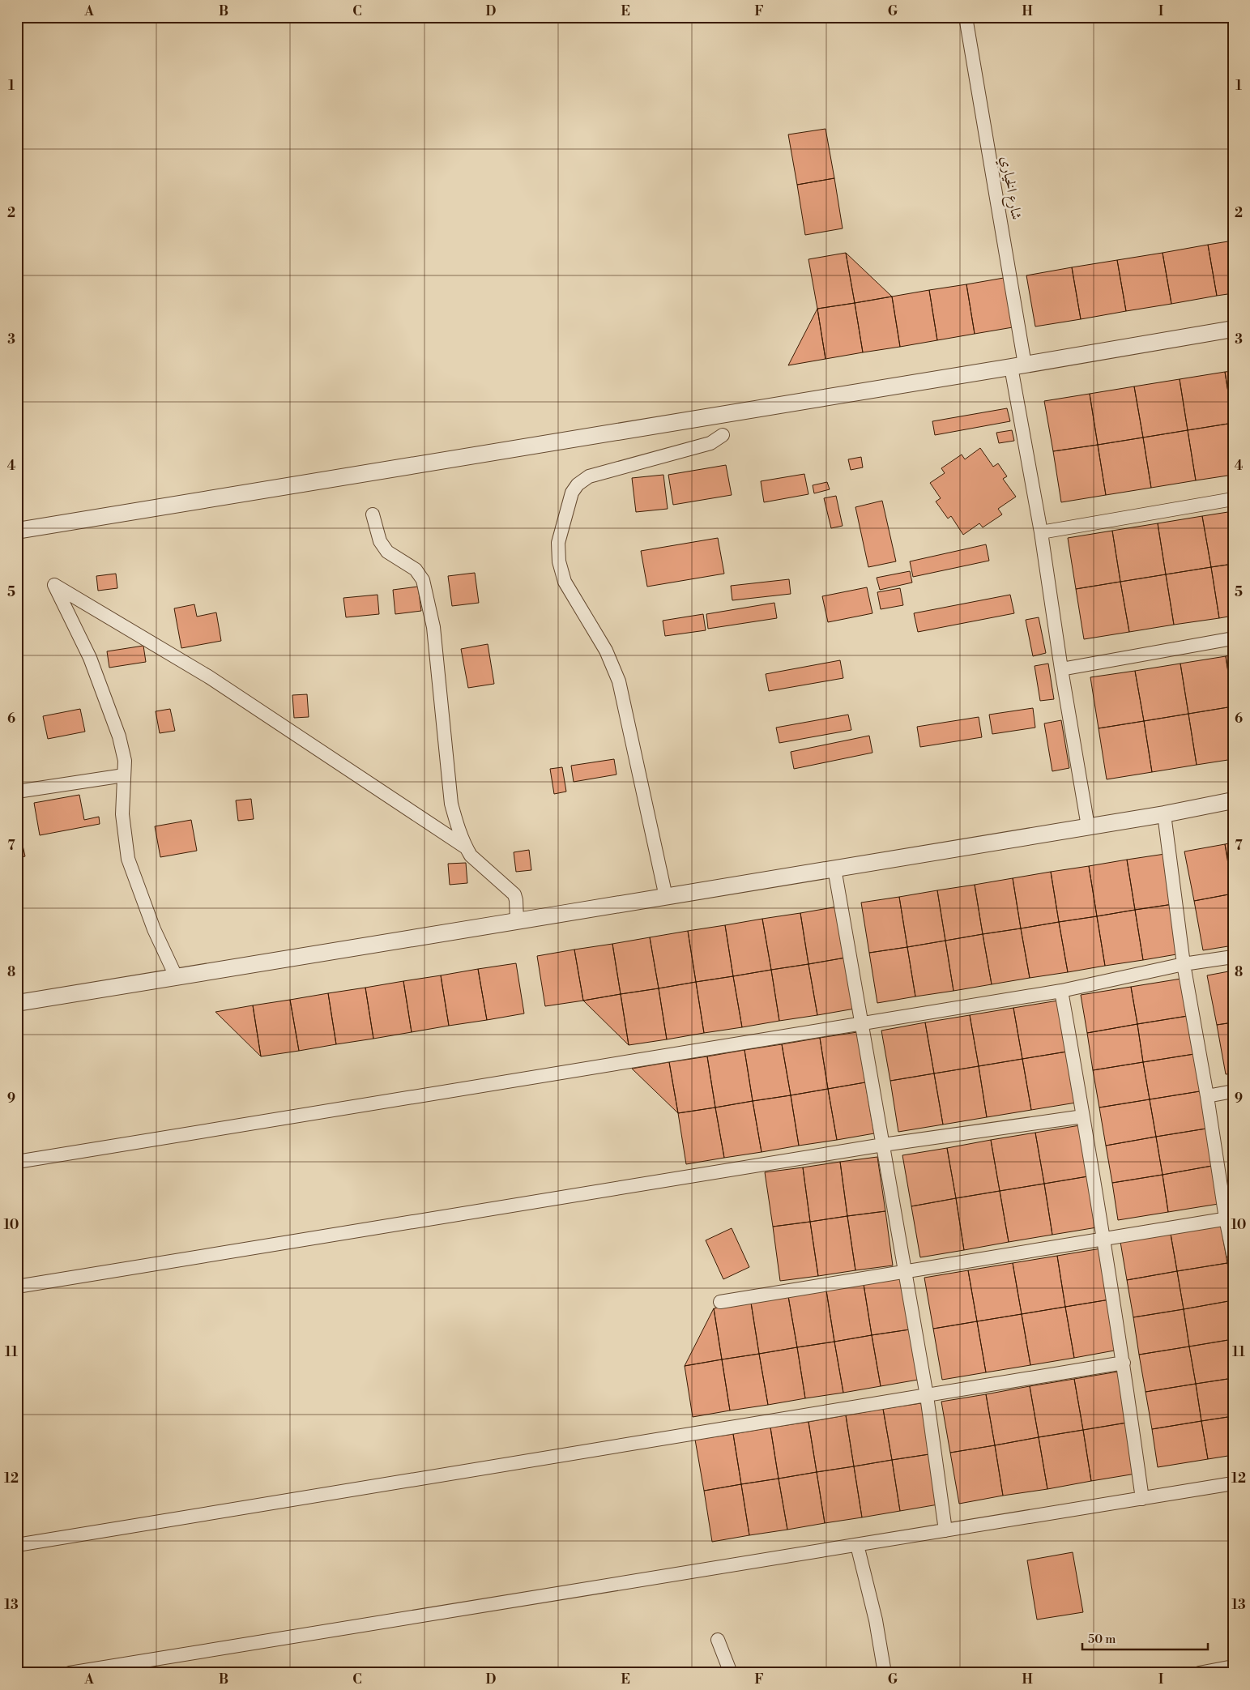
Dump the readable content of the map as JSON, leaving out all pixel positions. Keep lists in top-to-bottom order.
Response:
{
  "streets": {
    "street": ["شارع الخياري"]
  },
  "scale_bar": "50 m",
  "grid": {
    "columns": [
      "A",
      "B",
      "C",
      "D",
      "E",
      "F",
      "G",
      "H",
      "I"
    ],
    "rows": [
      "1",
      "2",
      "3",
      "4",
      "5",
      "6",
      "7",
      "8",
      "9",
      "10",
      "11",
      "12",
      "13"
    ]
  }
}
